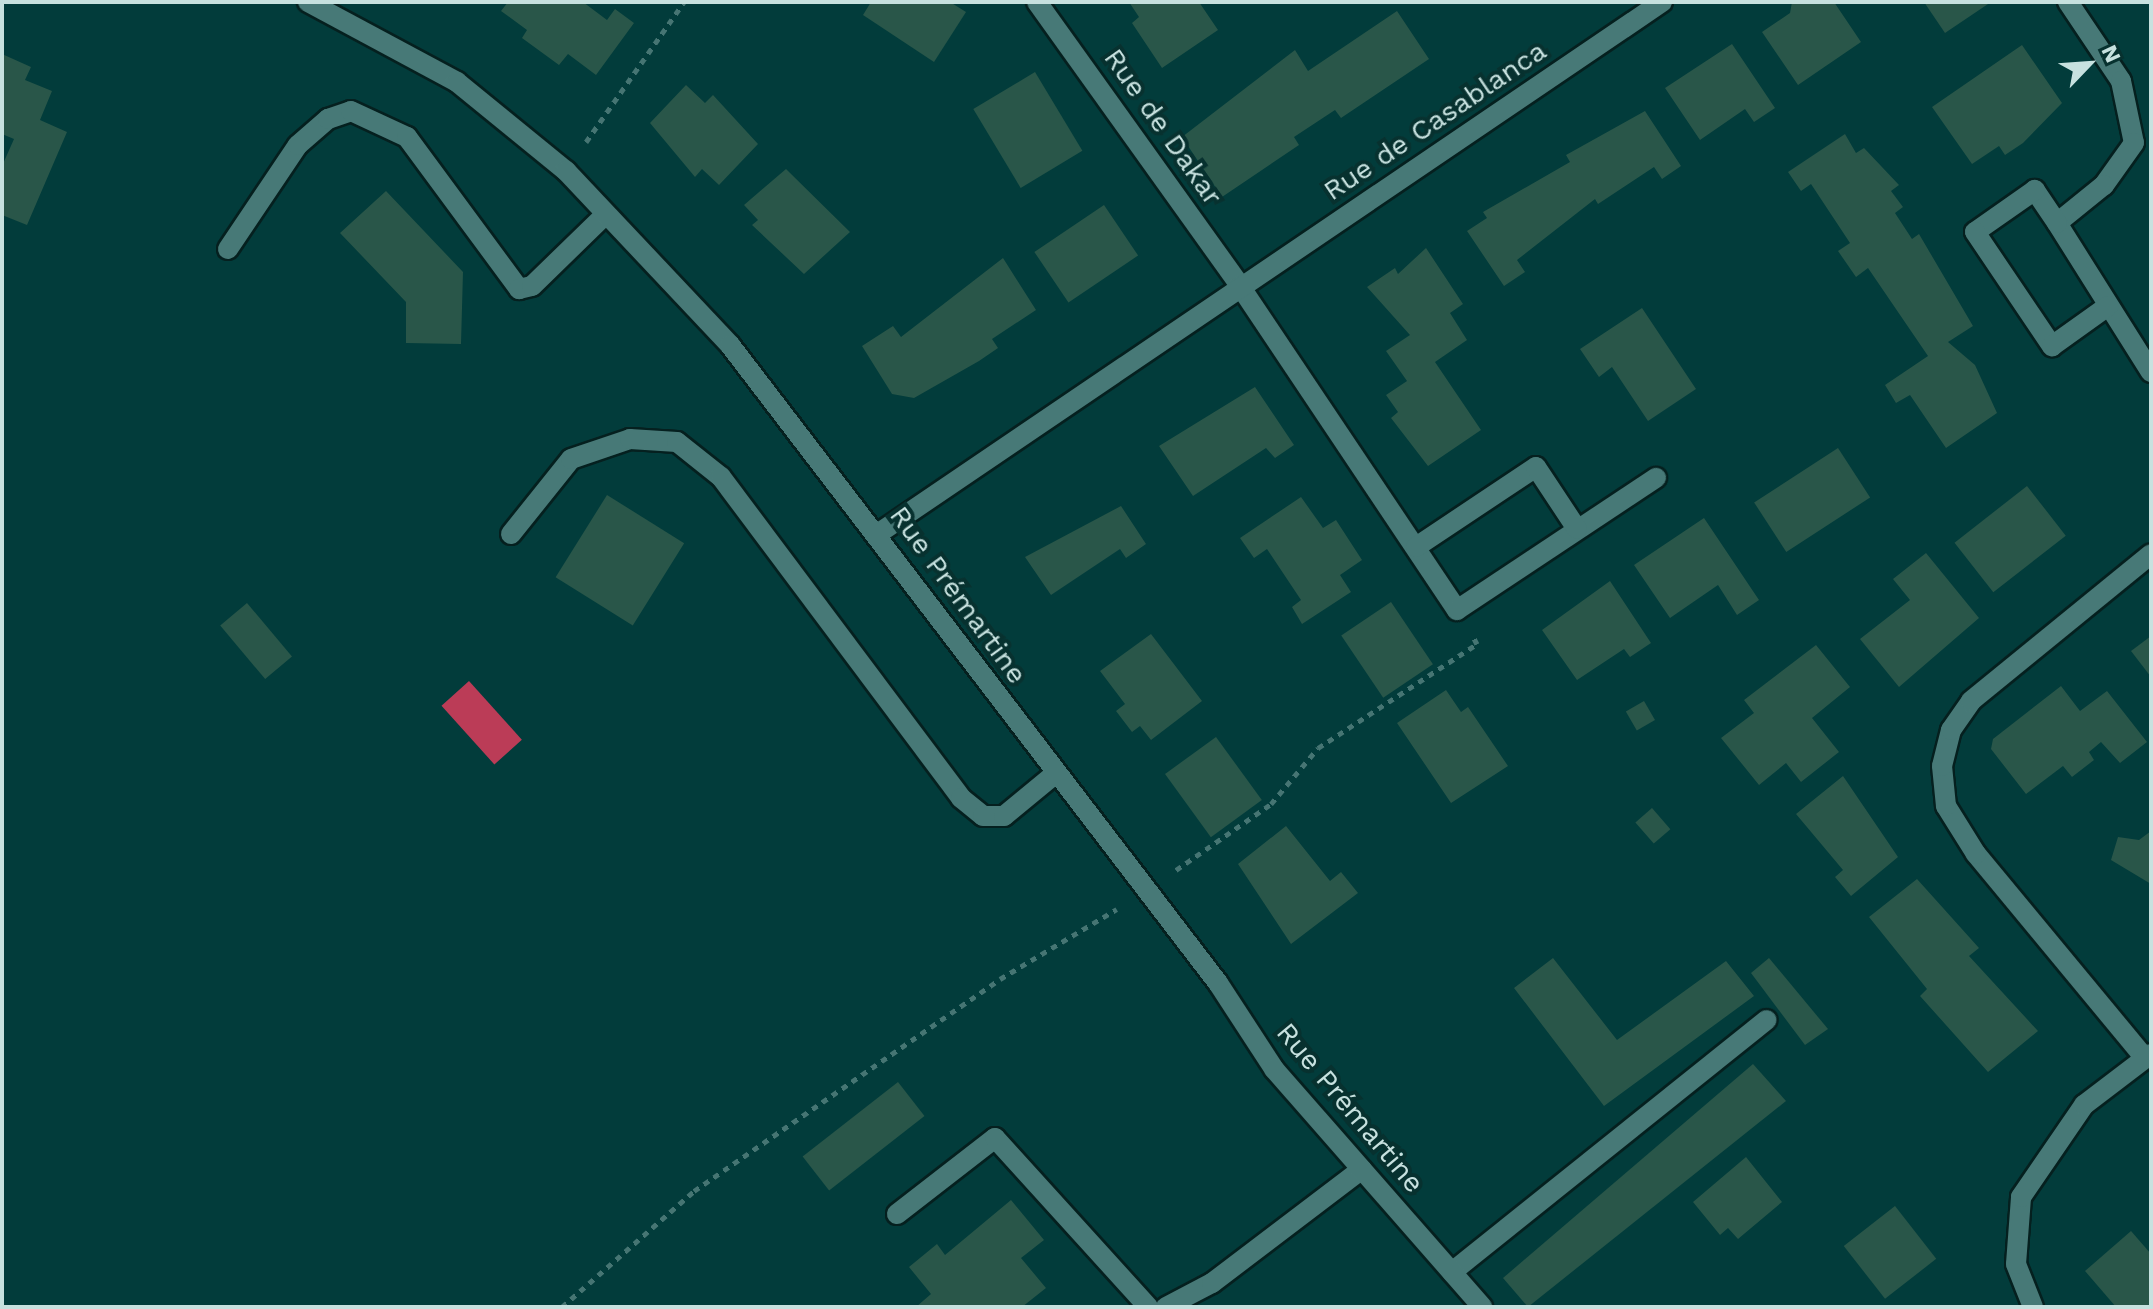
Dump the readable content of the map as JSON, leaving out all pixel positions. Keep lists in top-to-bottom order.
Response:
{
  "streets": {
    "street": ["Rue de Casablanca", "Rue de Dakar", "Rue Prémartine"]
  },
  "crossings": [
    ["Rue de Casablanca", "Rue de Dakar"],
    ["Rue de Casablanca", "Rue Prémartine"]
  ],
  "north": "top right"
}
